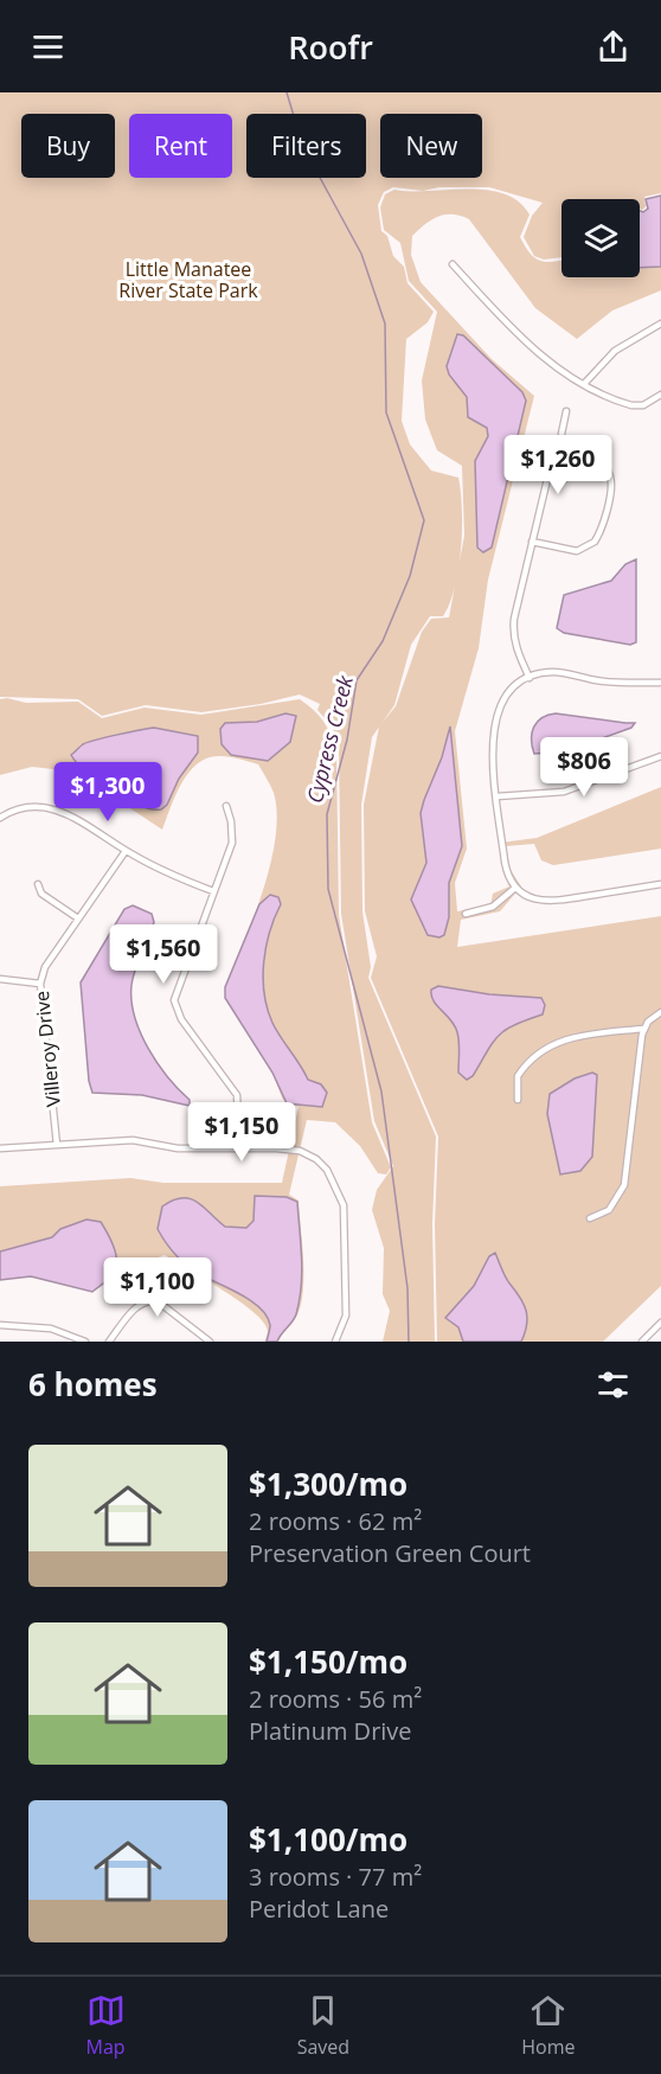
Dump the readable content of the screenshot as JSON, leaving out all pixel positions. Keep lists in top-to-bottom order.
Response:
{
  "streets": {
    "street": ["Villeroy Drive"]
  },
  "water": ["Cypress Creek"],
  "parks": ["Little Manatee River State Park"],
  "page": {
    "header": "Roofr",
    "chip": [
      "Buy",
      "Rent",
      "Filters",
      "New"
    ],
    "price": [
      "$1,260",
      "$806",
      "$1,300",
      "$1,560",
      "$1,150",
      "$1,100"
    ],
    "heading": "6 homes",
    "list": [
      {
        "name": "$1,300/mo",
        "note": "2 rooms · 62 m² · Preservation Green Court"
      },
      {
        "name": "$1,150/mo",
        "note": "2 rooms · 56 m² · Platinum Drive"
      },
      {
        "name": "$1,100/mo",
        "note": "3 rooms · 77 m² · Peridot Lane"
      }
    ],
    "tabs": ["Map", "Saved", "Home"]
  }
}
